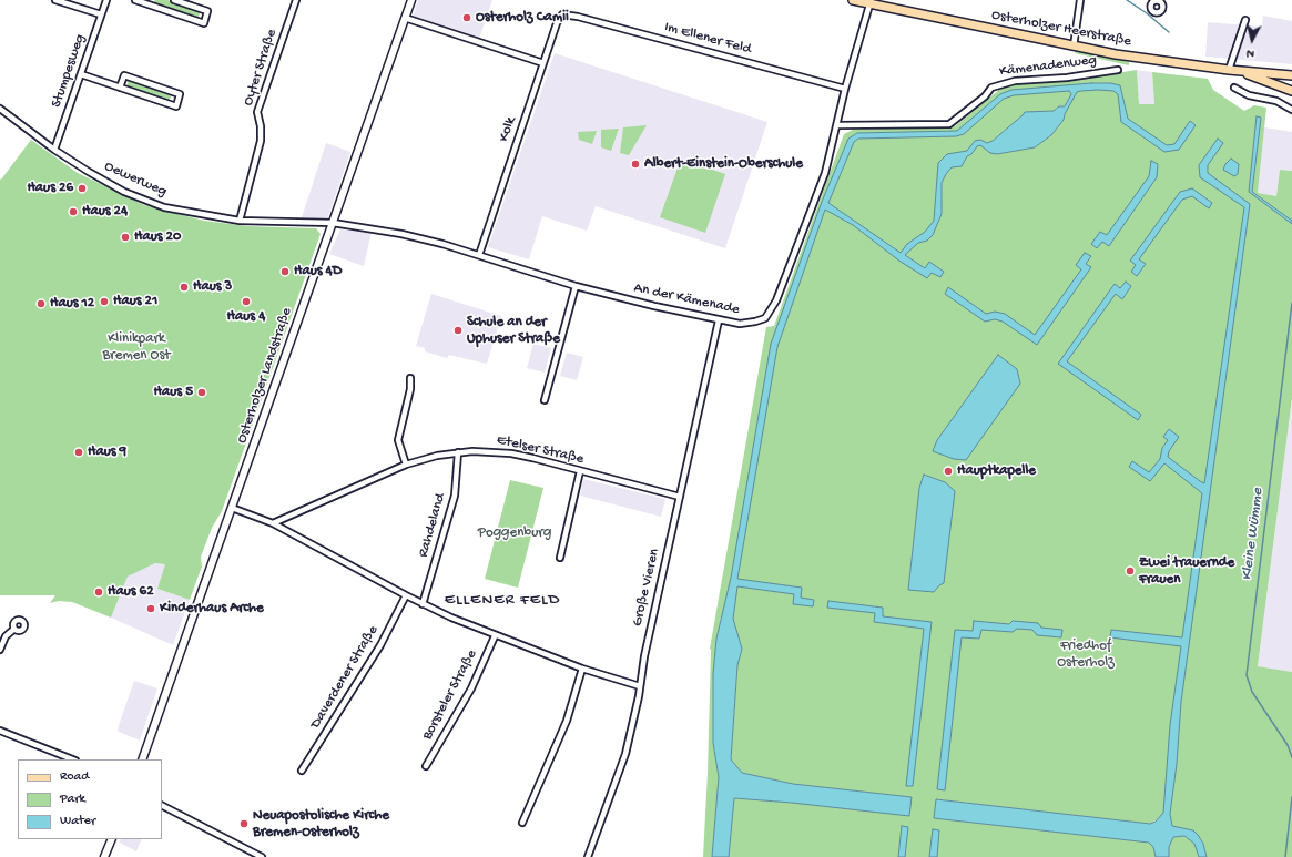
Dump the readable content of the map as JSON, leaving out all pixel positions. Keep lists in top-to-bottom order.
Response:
{
  "streets": {
    "main road": ["Osterholzer Heerstraße", "Osterholzer Landstraße"],
    "street": [
      "Im Ellener Feld",
      "Kämenadenweg",
      "Oyter Straße",
      "Stumpesweg",
      "Kolk",
      "Oewerweg",
      "An der Kämenade",
      "Etelser Straße",
      "Rahdeland",
      "Große Vieren",
      "Daverdener Straße",
      "Borsteler Straße"
    ]
  },
  "crossings": [
    ["Osterholzer Heerstraße", "An der Kämenade"],
    ["Im Ellener Feld", "Kolk"],
    ["Im Ellener Feld", "An der Kämenade"],
    ["Kämenadenweg", "An der Kämenade"],
    ["Oyter Straße", "Oewerweg"],
    ["Stumpesweg", "Oewerweg"],
    ["Kolk", "An der Kämenade"],
    ["Oewerweg", "An der Kämenade"],
    ["Oewerweg", "Osterholzer Landstraße"],
    ["An der Kämenade", "Osterholzer Landstraße"],
    ["An der Kämenade", "Große Vieren"],
    ["Etelser Straße", "Rahdeland"],
    ["Etelser Straße", "Große Vieren"]
  ],
  "districts": ["ELLENER FELD"],
  "water": ["Kleine Wümme"],
  "parks": ["Klinikpark Bremen Ost", "Poggenburg", "Friedhof Osterholz"],
  "places": [
    "Osterholz Camii",
    "Albert-Einstein-Oberschule",
    "Haus 26",
    "Haus 24",
    "Haus 20",
    "Haus 4D",
    "Haus 3",
    "Haus 21",
    "Haus 4",
    "Haus 12",
    "Schule an der Uphuser Straße",
    "Haus 5",
    "Haus 9",
    "Hauptkapelle",
    "Zwei trauernde Frauen",
    "Haus 62",
    "Kinderhaus Arche",
    "Neuapostolische Kirche Bremen-Osterholz"
  ],
  "legend": ["Road", "Park", "Water"],
  "north": "bottom"
}
